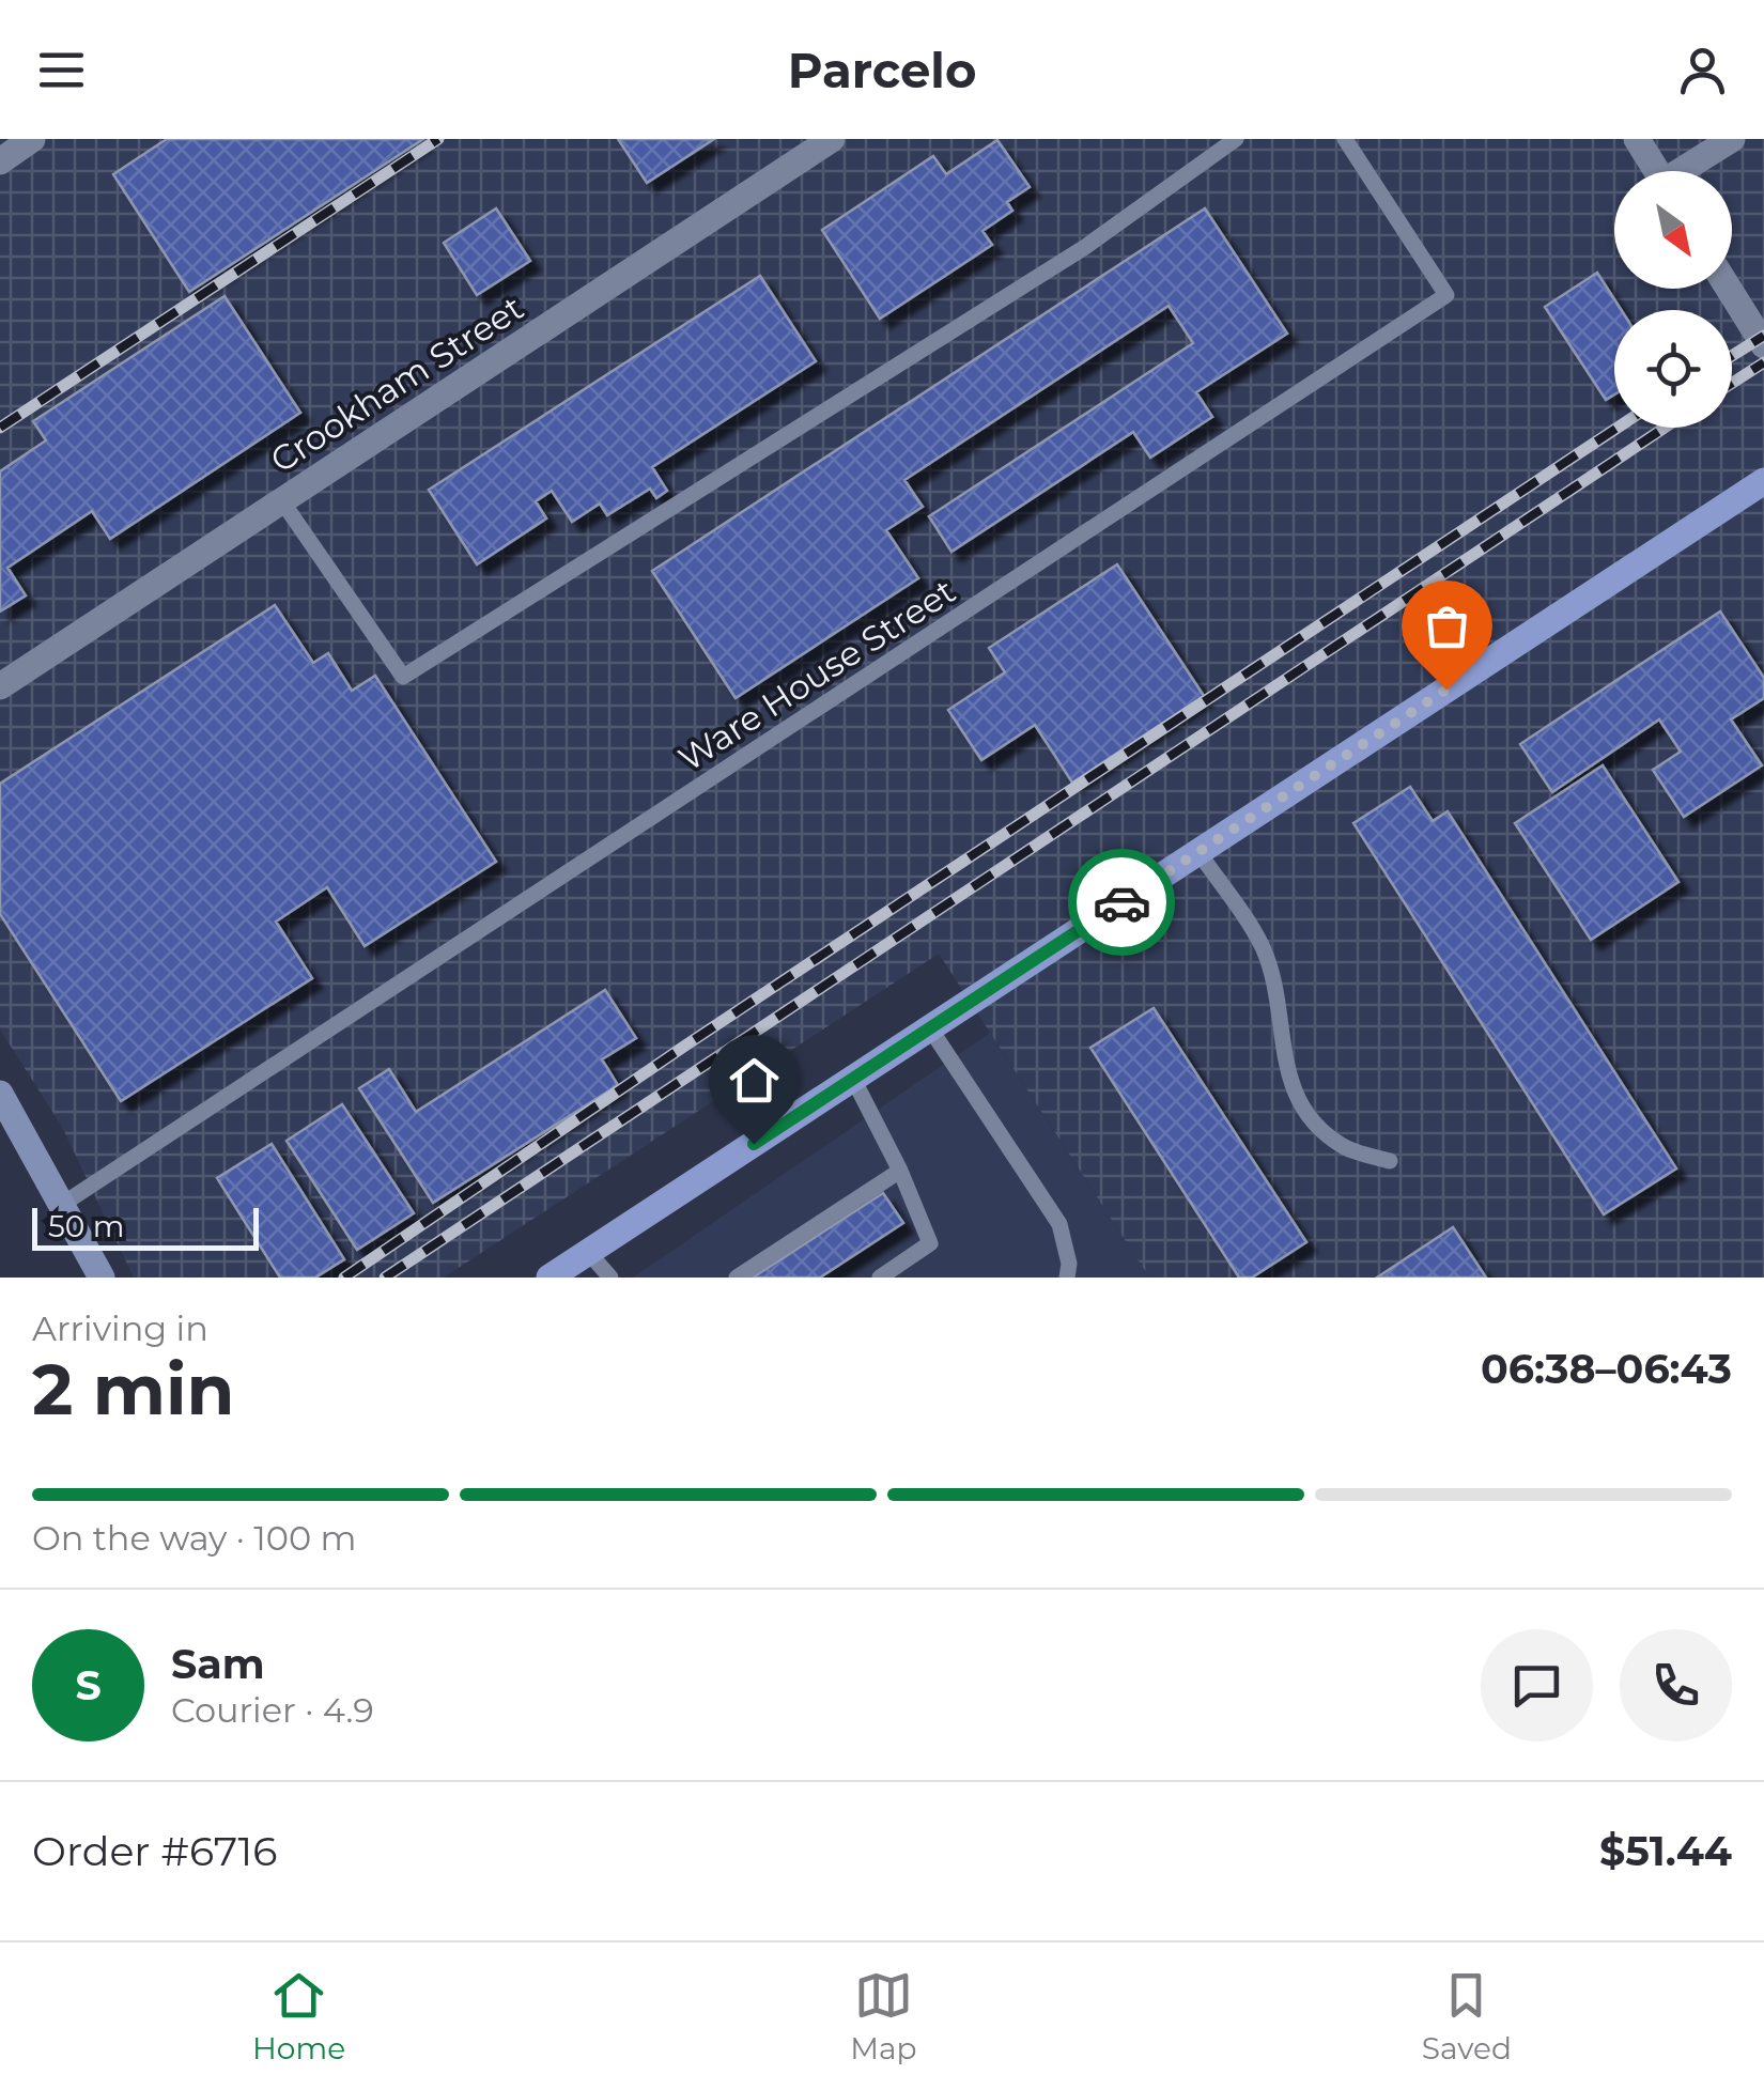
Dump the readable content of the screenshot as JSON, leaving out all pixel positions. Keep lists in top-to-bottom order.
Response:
{
  "streets": {
    "street": ["Crookham Street"],
    "lane": ["Ware House Street"]
  },
  "scale_bar": "50 m",
  "north": "bottom right",
  "page": {
    "header": "Parcelo",
    "scale": "50 m",
    "heading": ["2 min", "Arriving in", "06:38–06:43"],
    "panel": [
      "Sam",
      "Courier · 4.9",
      "Order #6716",
      "$51.44"
    ],
    "bar": "On the way · 100 m",
    "round": "S",
    "tabs": ["Home", "Map", "Saved"]
  }
}
